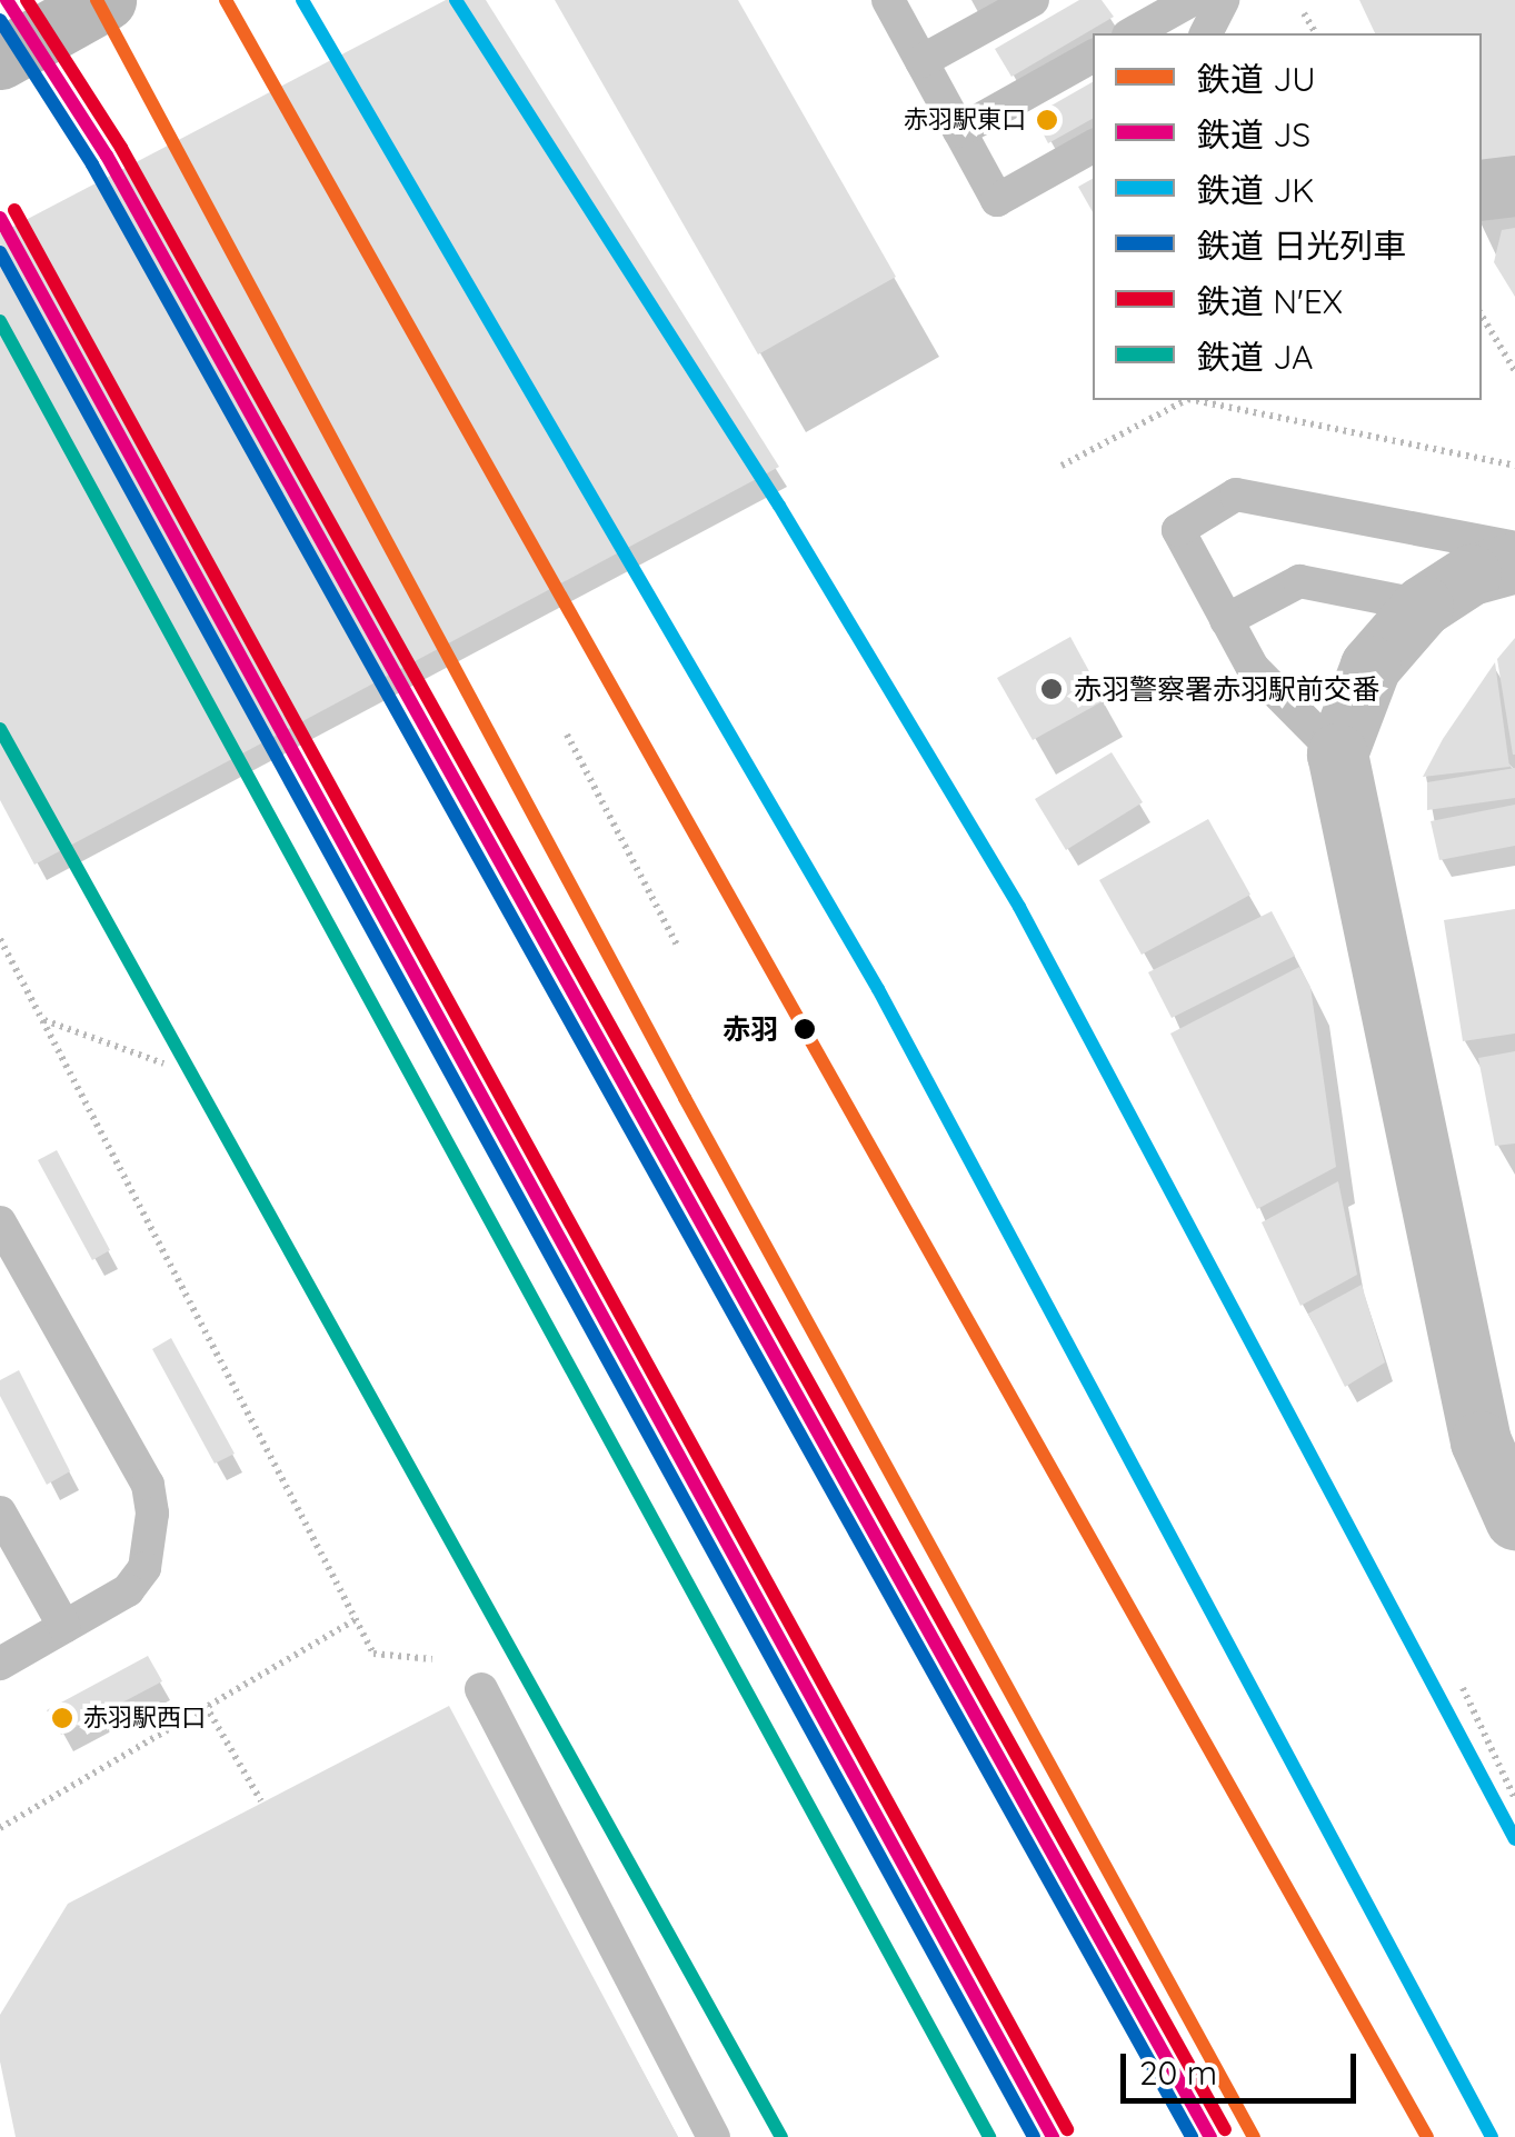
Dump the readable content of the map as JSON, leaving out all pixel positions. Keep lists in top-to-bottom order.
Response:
{
  "places": [
    "赤羽駅東口",
    "赤羽警察署赤羽駅前交番",
    "赤羽",
    "赤羽駅西口"
  ],
  "lines": [
    "rail line JU",
    "rail line JS",
    "rail line JK",
    "rail line N'EX",
    "rail line 日光列車",
    "rail line JA"
  ],
  "legend": [
    "鉄道 JU",
    "鉄道 JS",
    "鉄道 JK",
    "鉄道 日光列車",
    "鉄道 N'EX",
    "鉄道 JA"
  ],
  "scale_bar": "20 m"
}
